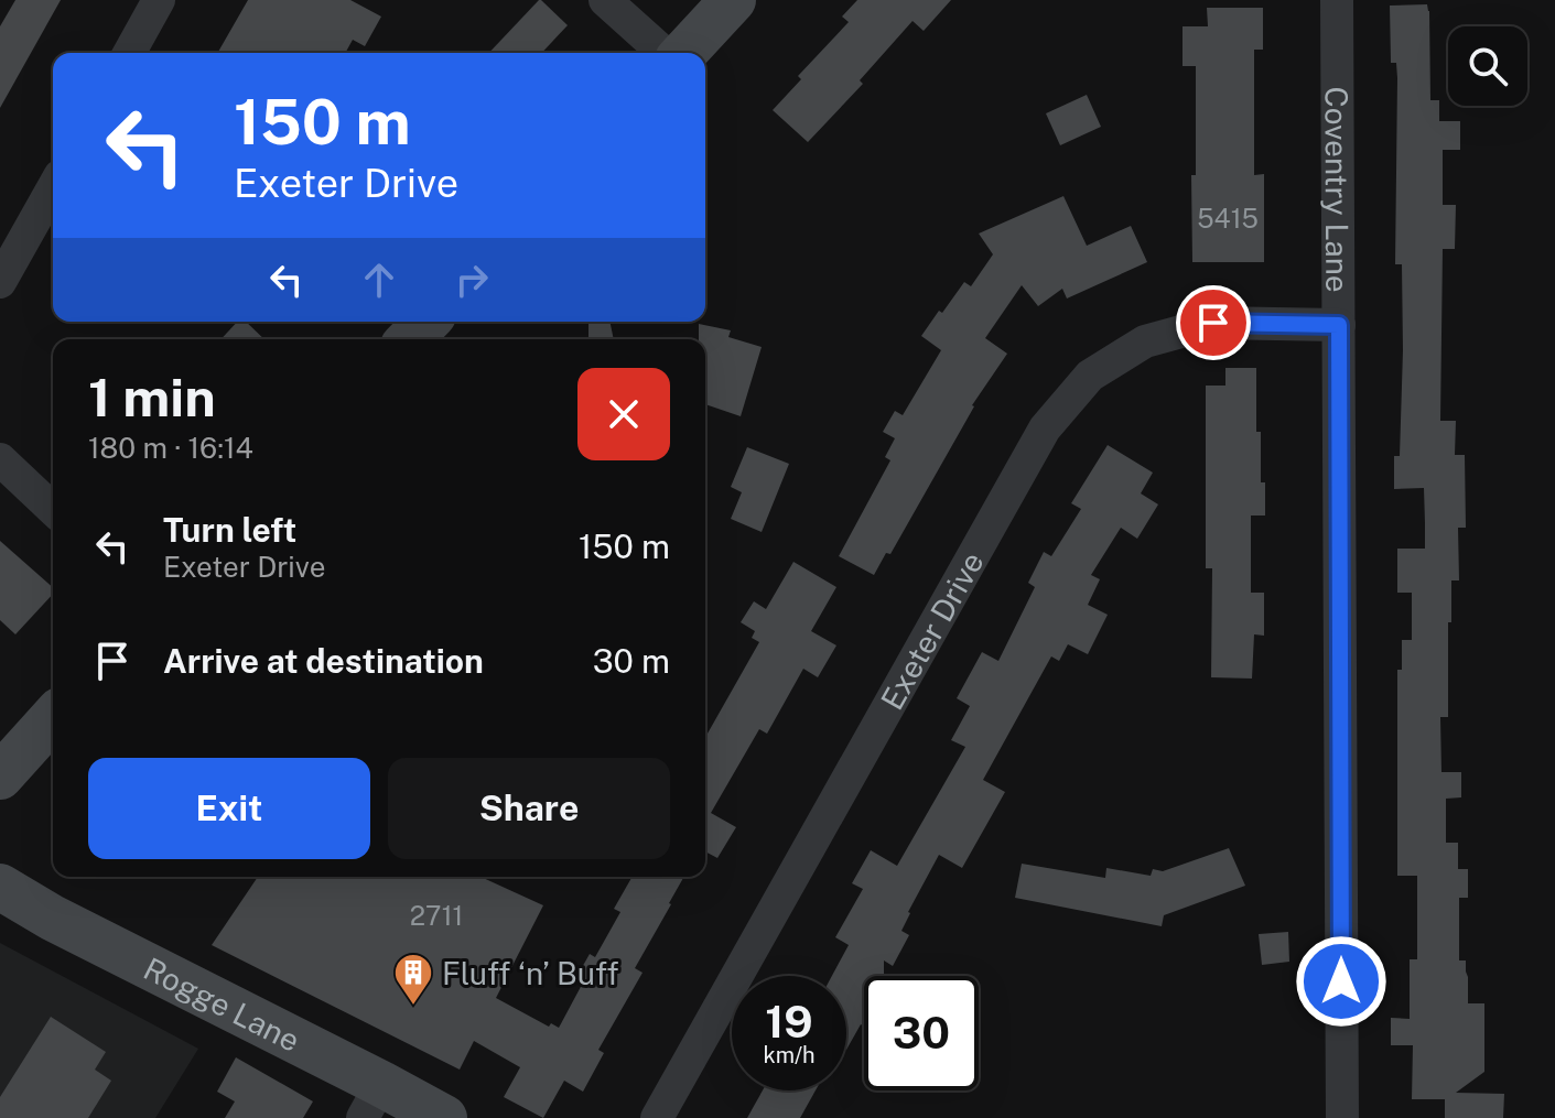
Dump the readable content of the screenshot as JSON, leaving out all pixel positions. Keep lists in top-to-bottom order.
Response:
{
  "streets": {
    "street": ["Coventry Lane", "Exeter Drive", "Rogge Lane"]
  },
  "crossings": [
    ["Coventry Lane", "Exeter Drive"]
  ],
  "places": {
    "building": ["Fluff ‘n’ Buff"]
  },
  "house_numbers": ["5415", "2711"],
  "page": {
    "turn": ["150 m", "Exeter Drive"],
    "heading": ["1 min", "180 m · 16:14"],
    "list": [
      {
        "name": "Turn left",
        "note": "Exeter Drive",
        "value": "150 m"
      },
      {
        "name": "Arrive at destination",
        "value": "30 m"
      }
    ],
    "buttons": ["Exit", "Share"],
    "speed": "19 km/h",
    "limit": "30"
  }
}
